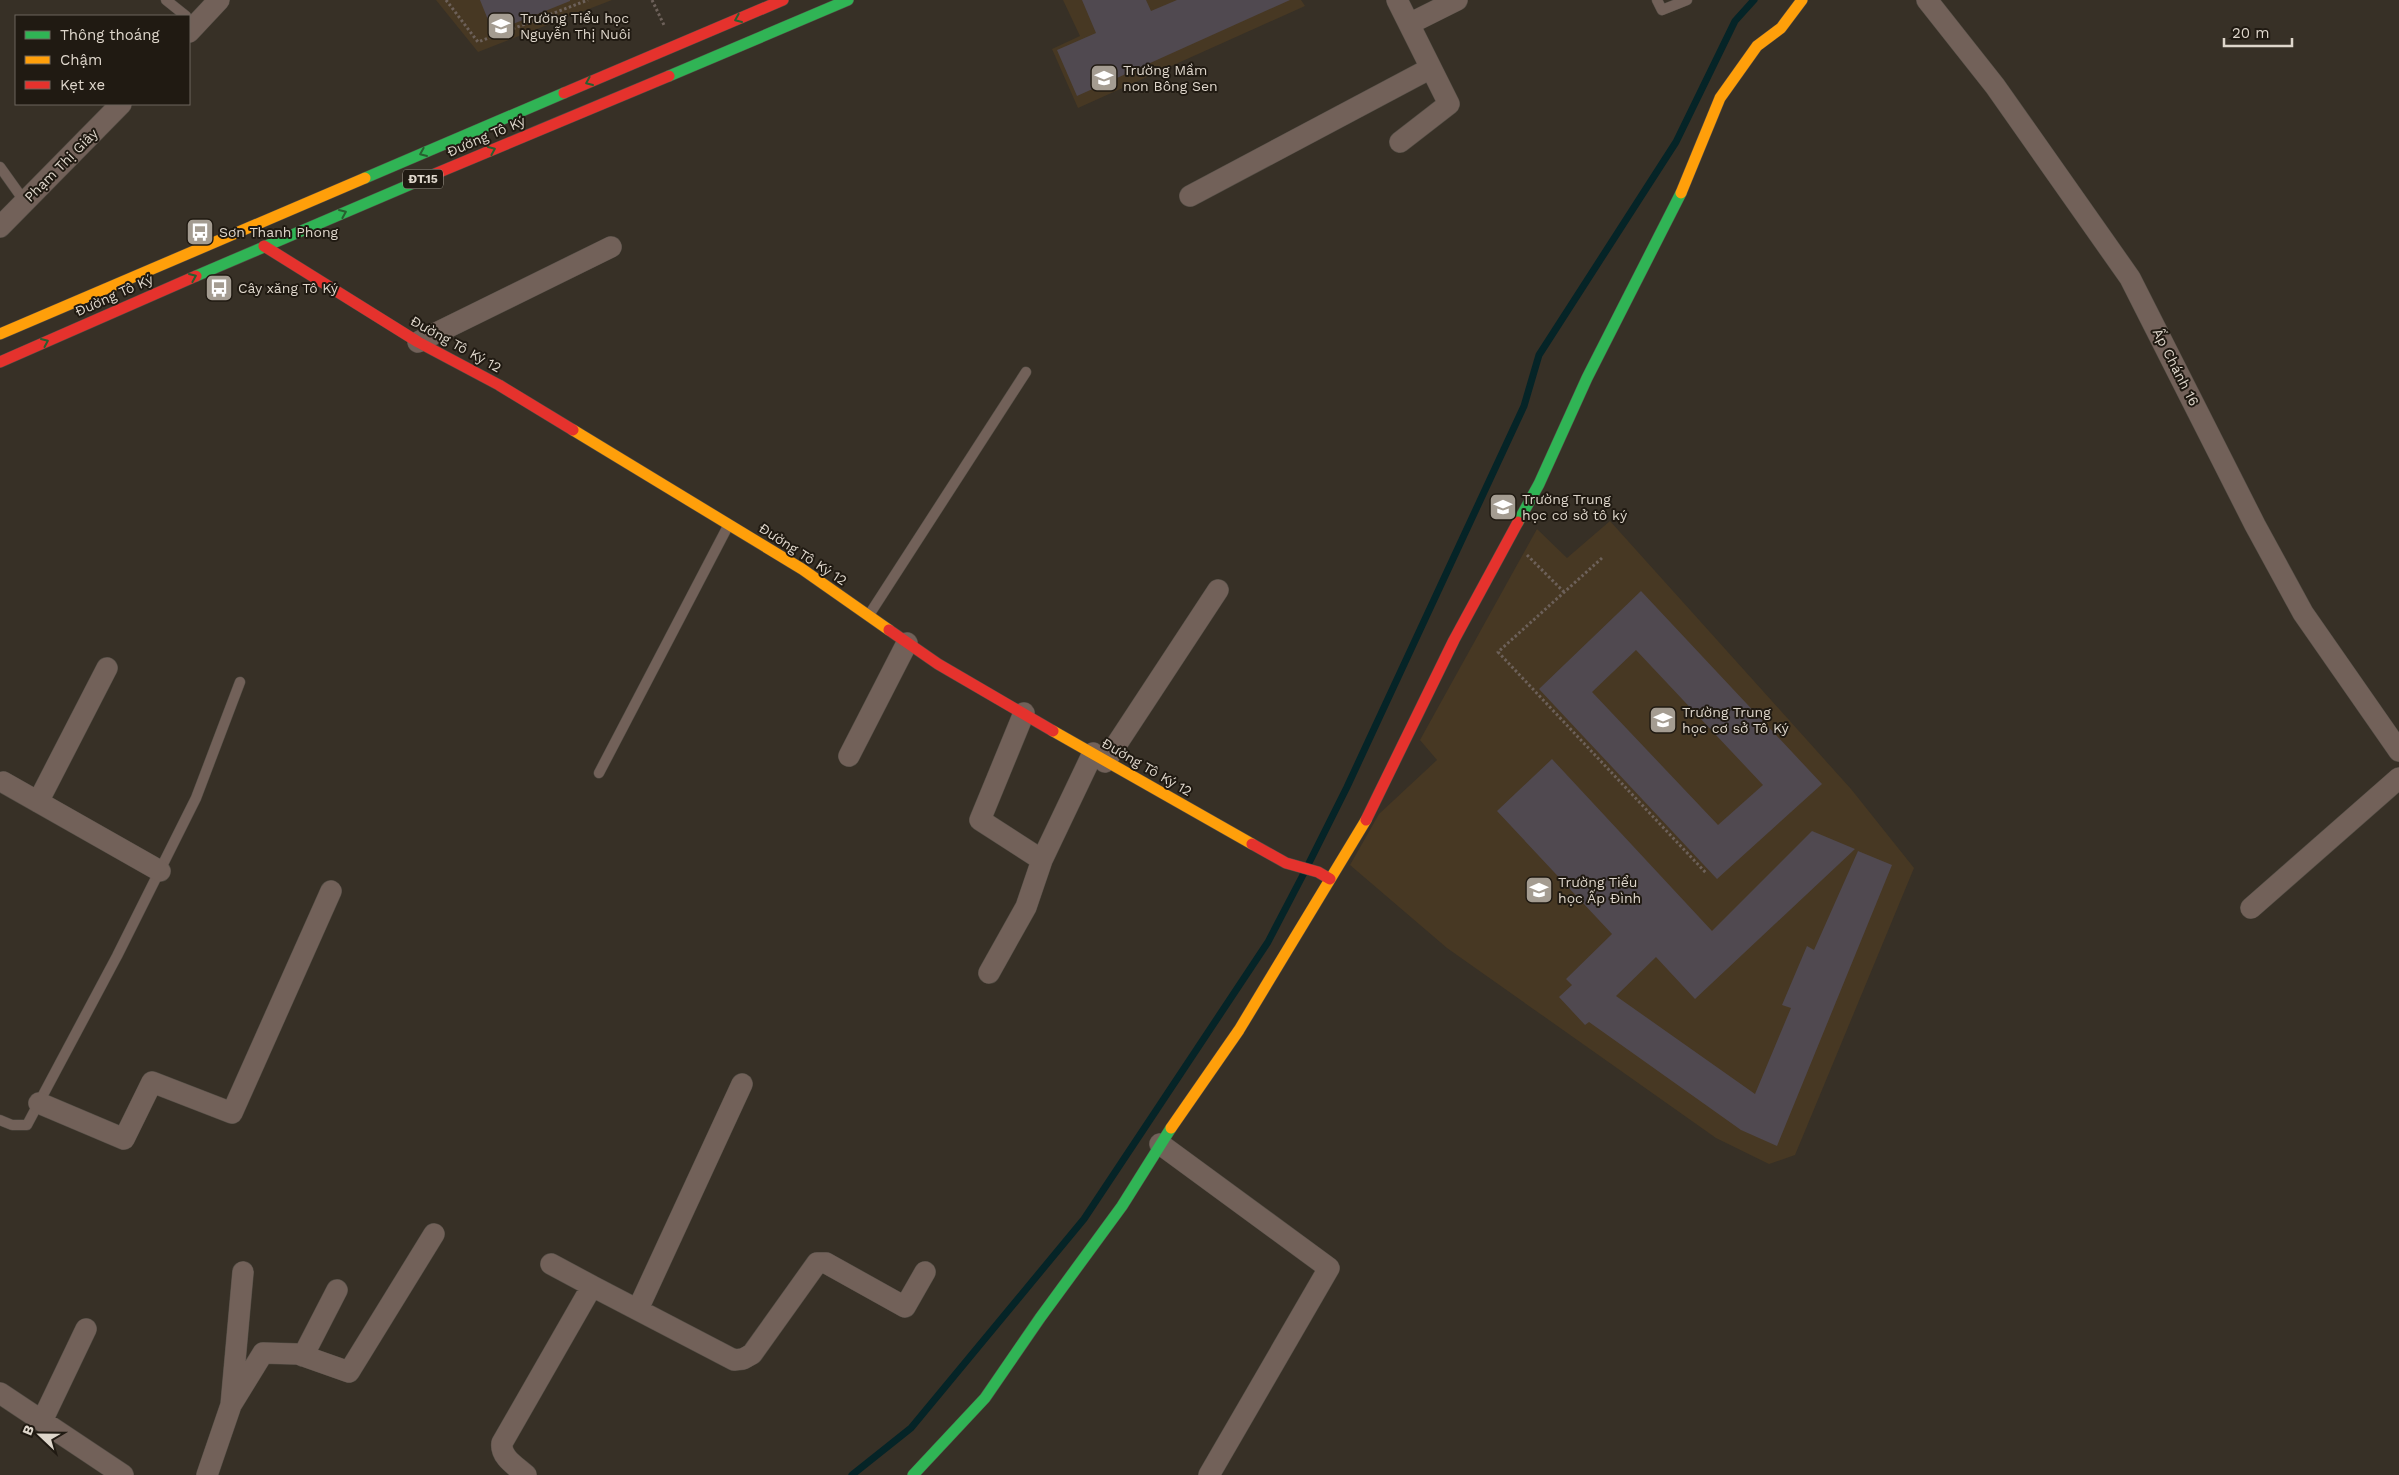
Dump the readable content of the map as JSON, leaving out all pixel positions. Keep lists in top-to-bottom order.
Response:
{
  "streets": {
    "street": [
      "Đường Tô Ký",
      "Phạm Thị Giây",
      "ĐT.15",
      "Đường Tô Ký 12",
      "Ấp Chánh 16"
    ]
  },
  "crossings": [
    ["Đường Tô Ký", "Đường Tô Ký 12"]
  ],
  "places": {
    "school or university": [
      "Trường Tiểu học Nguyễn Thị Nuôi",
      "Trường Mầm non Bông Sen",
      "Trường Trung học cơ sở tô ký",
      "Trường Trung học cơ sở Tô Ký",
      "Trường Tiểu học Ấp Đình"
    ],
    "bus stop": ["Sơn Thanh Phong", "Cây xăng Tô Ký"]
  },
  "legend": ["Thông thoáng", "Chậm", "Kẹt xe"],
  "scale_bar": "20 m",
  "north": "left"
}
